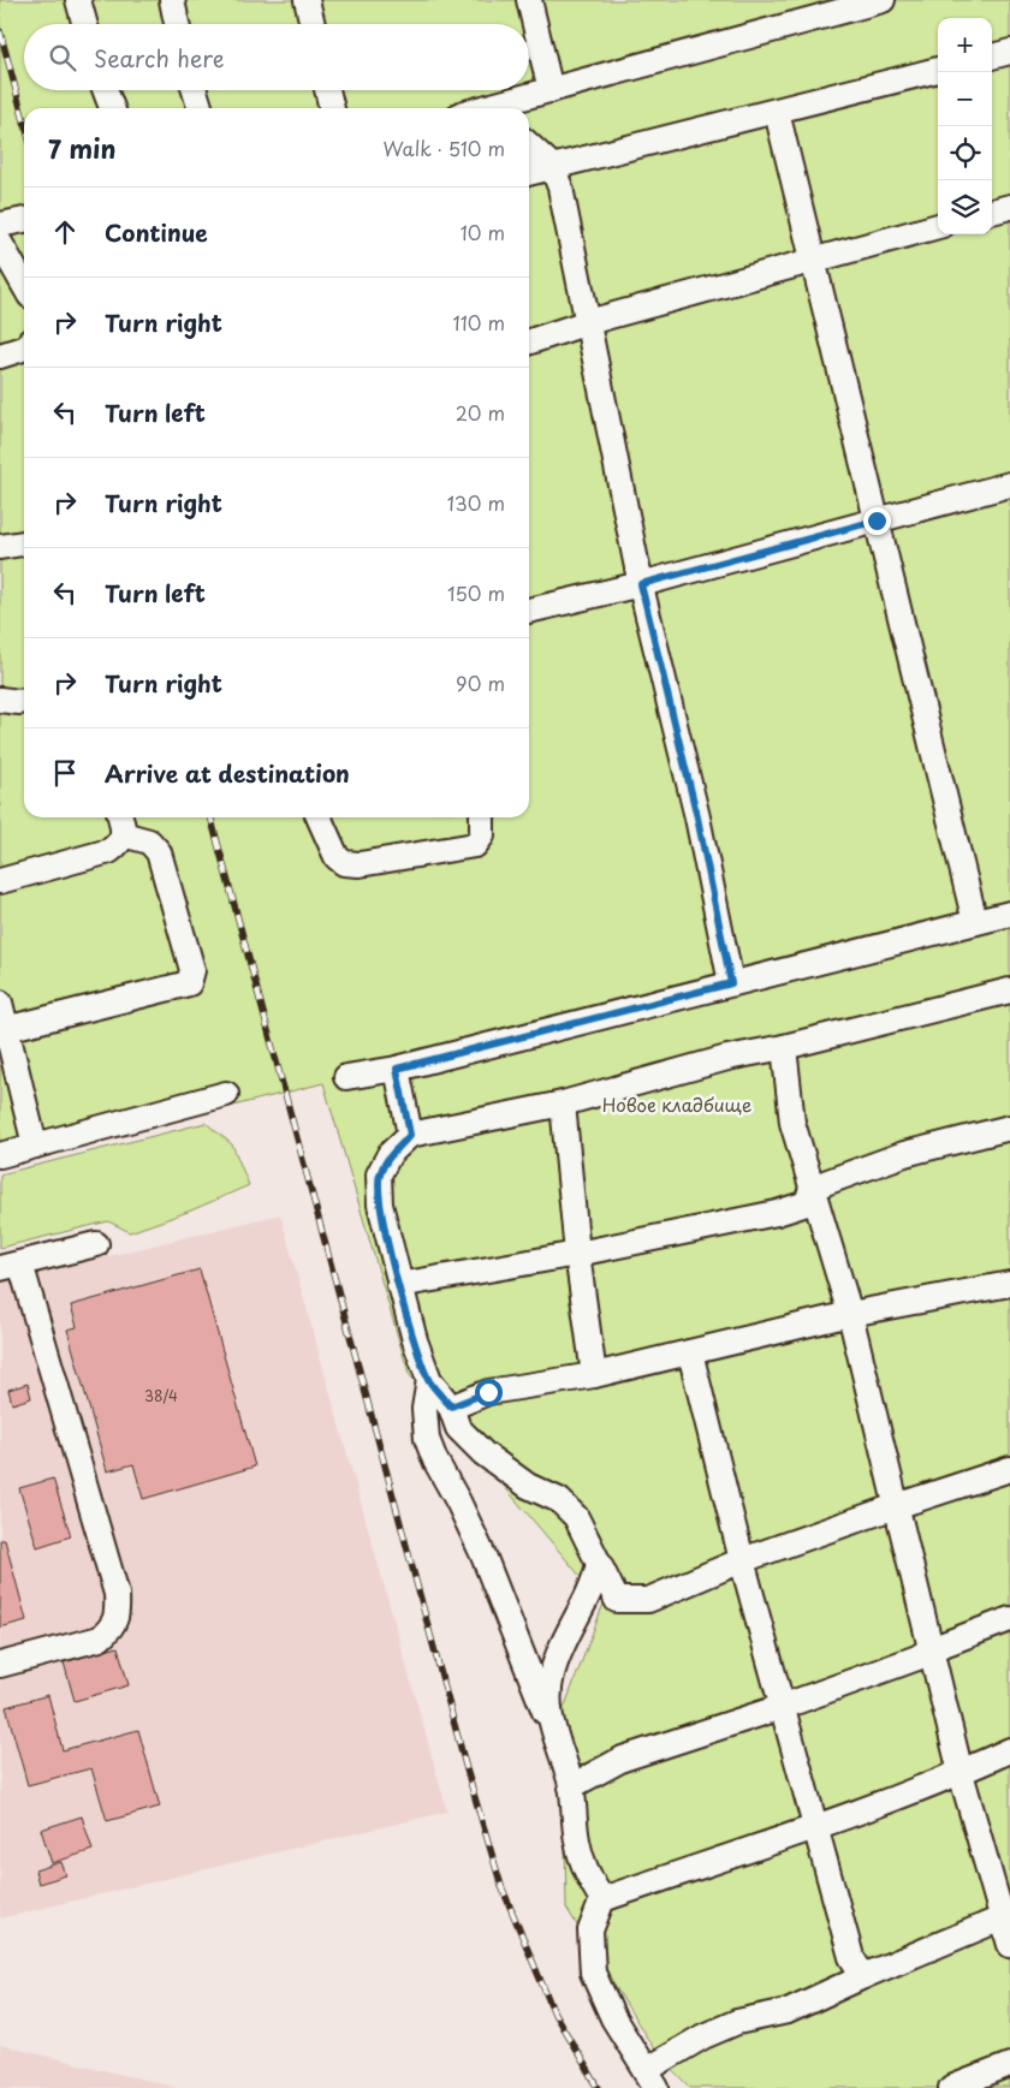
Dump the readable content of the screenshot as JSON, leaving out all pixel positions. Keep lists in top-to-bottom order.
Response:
{
  "parks": ["Новое кладбище"],
  "house_numbers": ["38/4"],
  "page": {
    "map_buttons": ["+", "−"],
    "search": "Search here",
    "heading": ["7 min", "Walk · 510 m"],
    "list": [
      ["Continue", "10 m"],
      ["Turn right", "110 m"],
      ["Turn left", "20 m"],
      ["Turn right", "130 m"],
      ["Turn left", "150 m"],
      ["Turn right", "90 m"],
      "Arrive at destination"
    ]
  }
}
